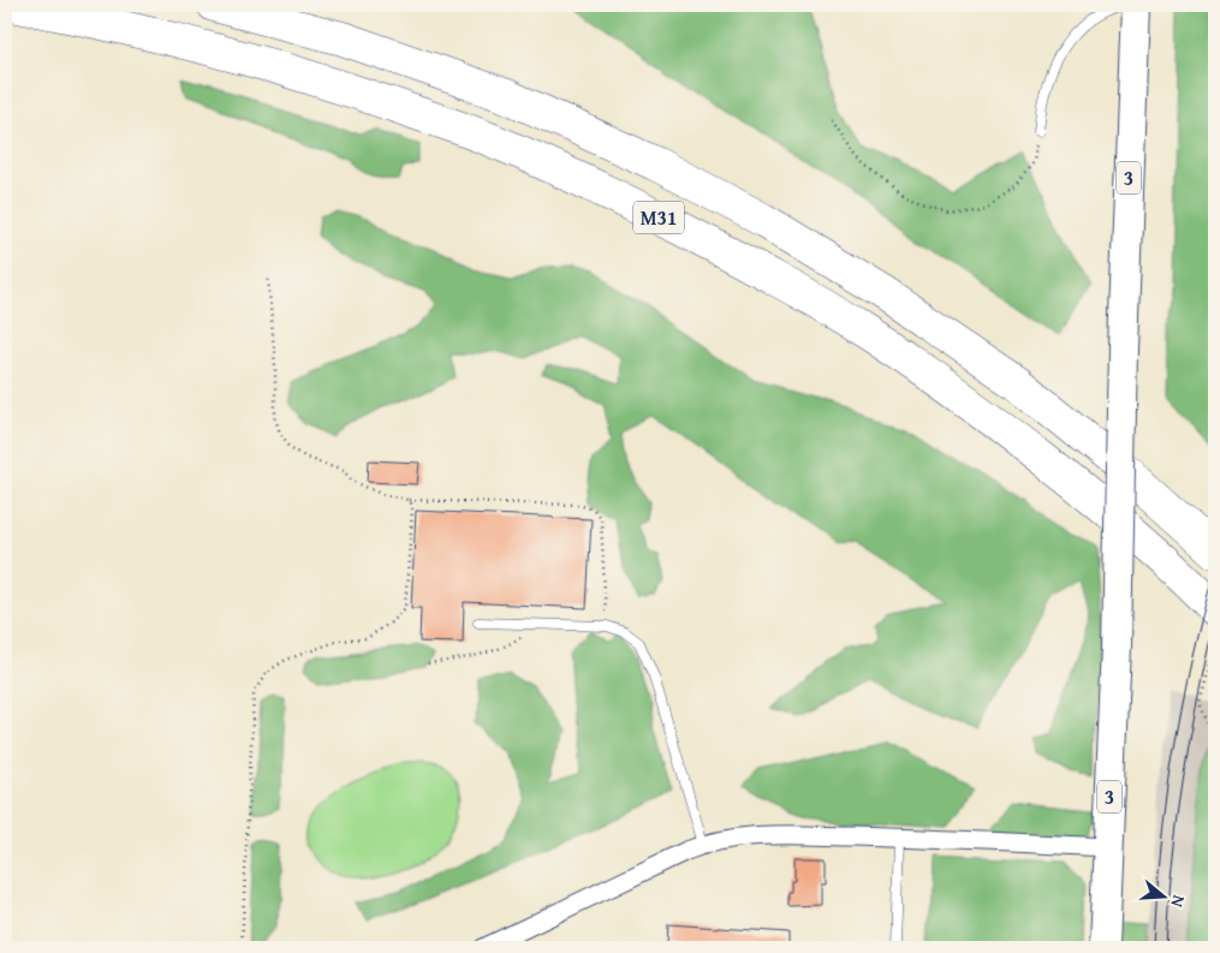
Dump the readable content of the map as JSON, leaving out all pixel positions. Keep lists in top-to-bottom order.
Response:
{
  "streets": {
    "highway": ["M31"],
    "main road": ["3"]
  },
  "north": "right"
}
